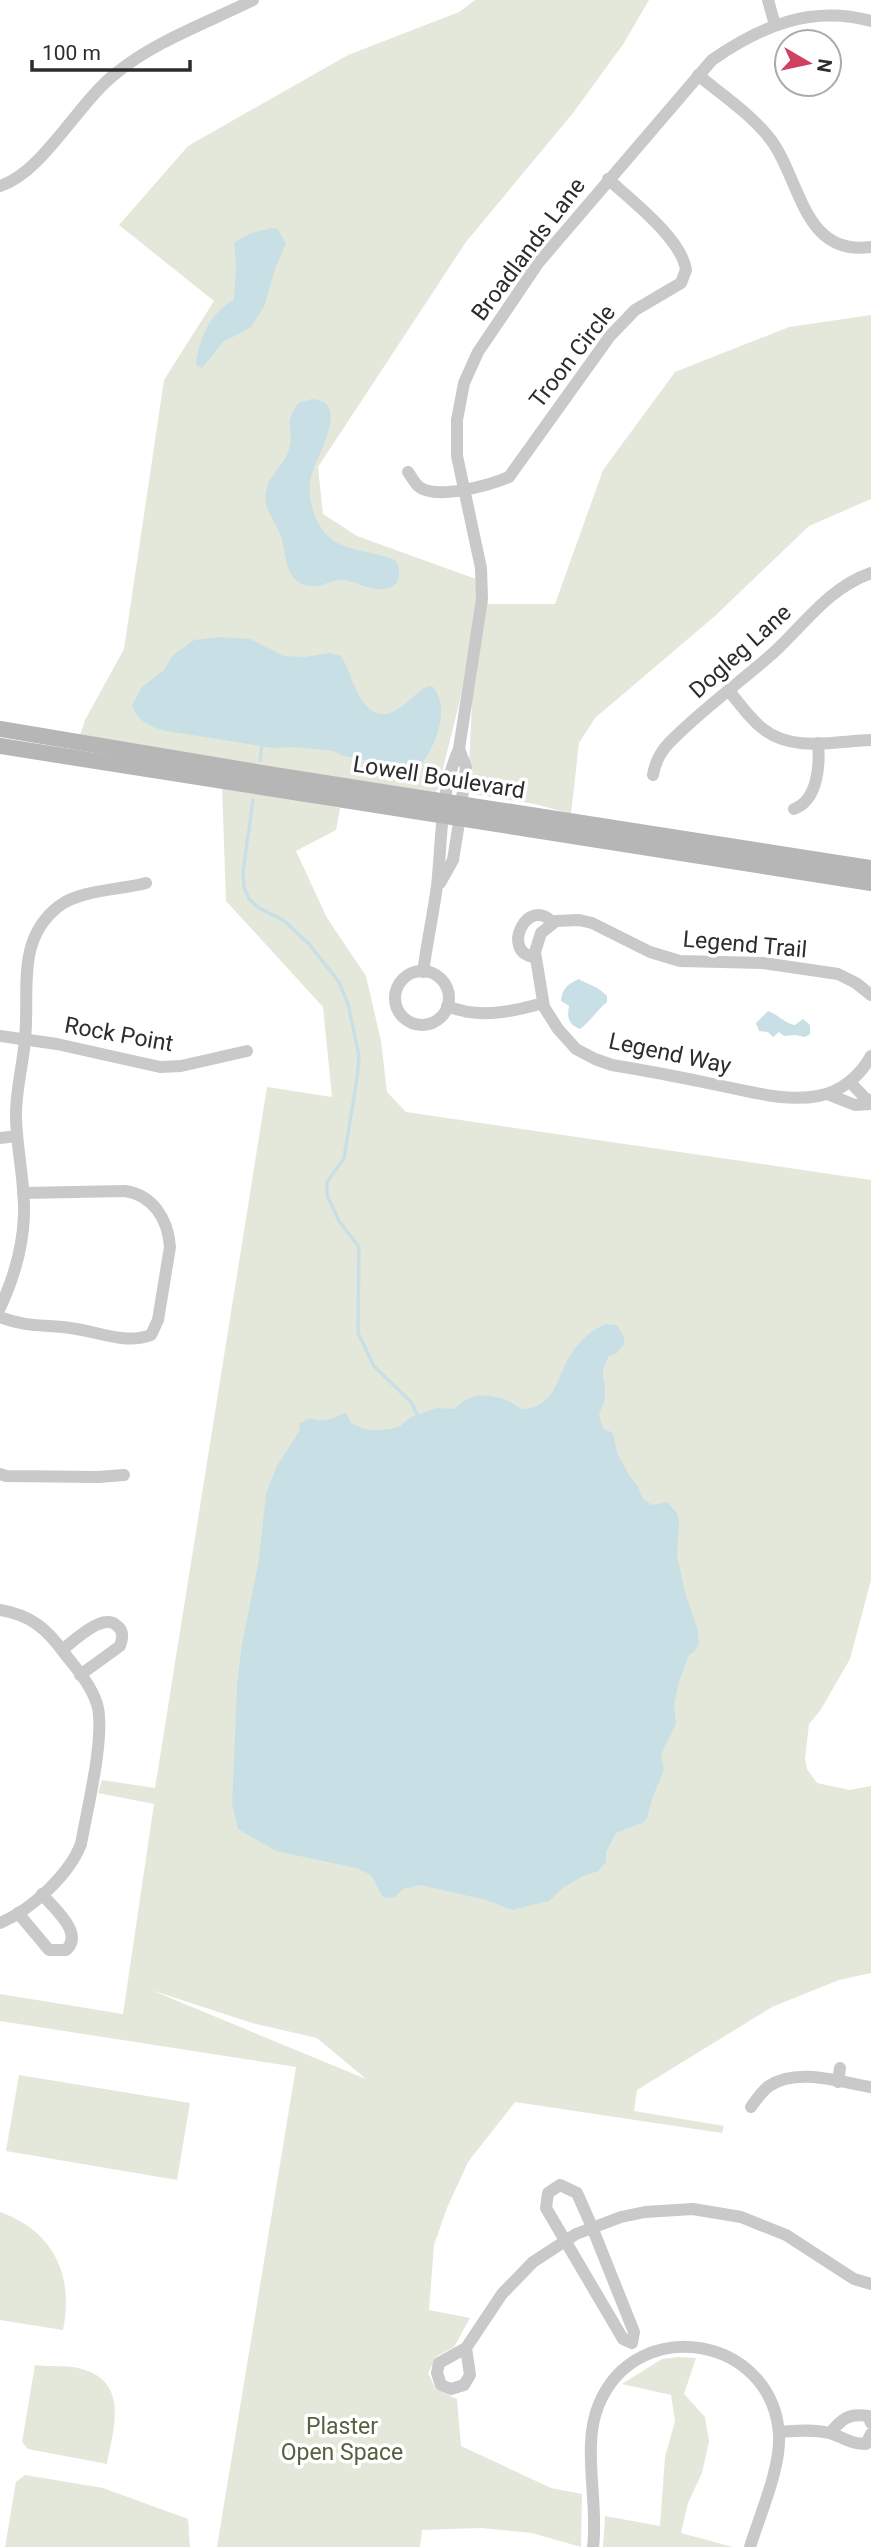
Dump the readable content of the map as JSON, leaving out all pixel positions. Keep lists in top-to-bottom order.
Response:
{
  "streets": {
    "main road": ["Lowell Boulevard"],
    "street": [
      "Broadlands Lane",
      "Troon Circle",
      "Dogleg Lane",
      "Legend Trail",
      "Rock Point",
      "Legend Way"
    ]
  },
  "crossings": [
    ["Broadlands Lane", "Troon Circle"],
    ["Broadlands Lane", "Lowell Boulevard"],
    ["Legend Trail", "Legend Way"]
  ],
  "parks": ["Plaster Open Space"],
  "scale_bar": "100 m",
  "north": "right"
}
